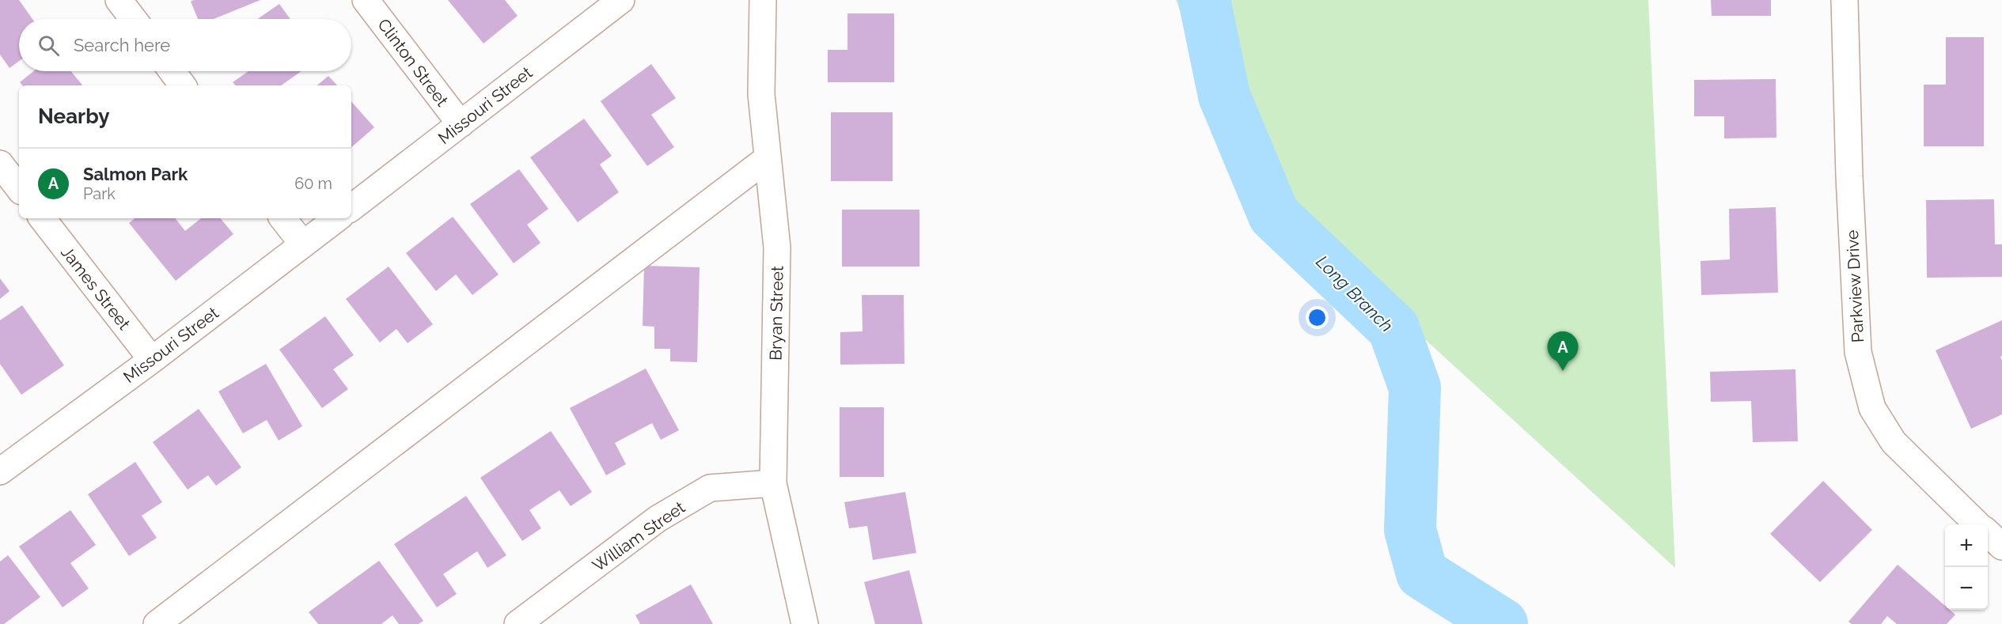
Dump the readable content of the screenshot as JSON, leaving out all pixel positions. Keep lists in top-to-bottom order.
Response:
{
  "streets": {
    "street": [
      "Clinton Street",
      "Missouri Street",
      "Parkview Drive",
      "James Street",
      "Bryan Street",
      "William Street"
    ]
  },
  "crossings": [
    ["Clinton Street", "Missouri Street"],
    ["Missouri Street", "James Street"],
    ["Bryan Street", "William Street"]
  ],
  "water": ["Long Branch"],
  "page": {
    "search": "Search here",
    "heading": "Nearby",
    "list": [
      {
        "mark": "A",
        "name": "Salmon Park",
        "note": "Park",
        "value": "60 m"
      }
    ],
    "pins": "A",
    "map_buttons": ["+", "−"]
  }
}
